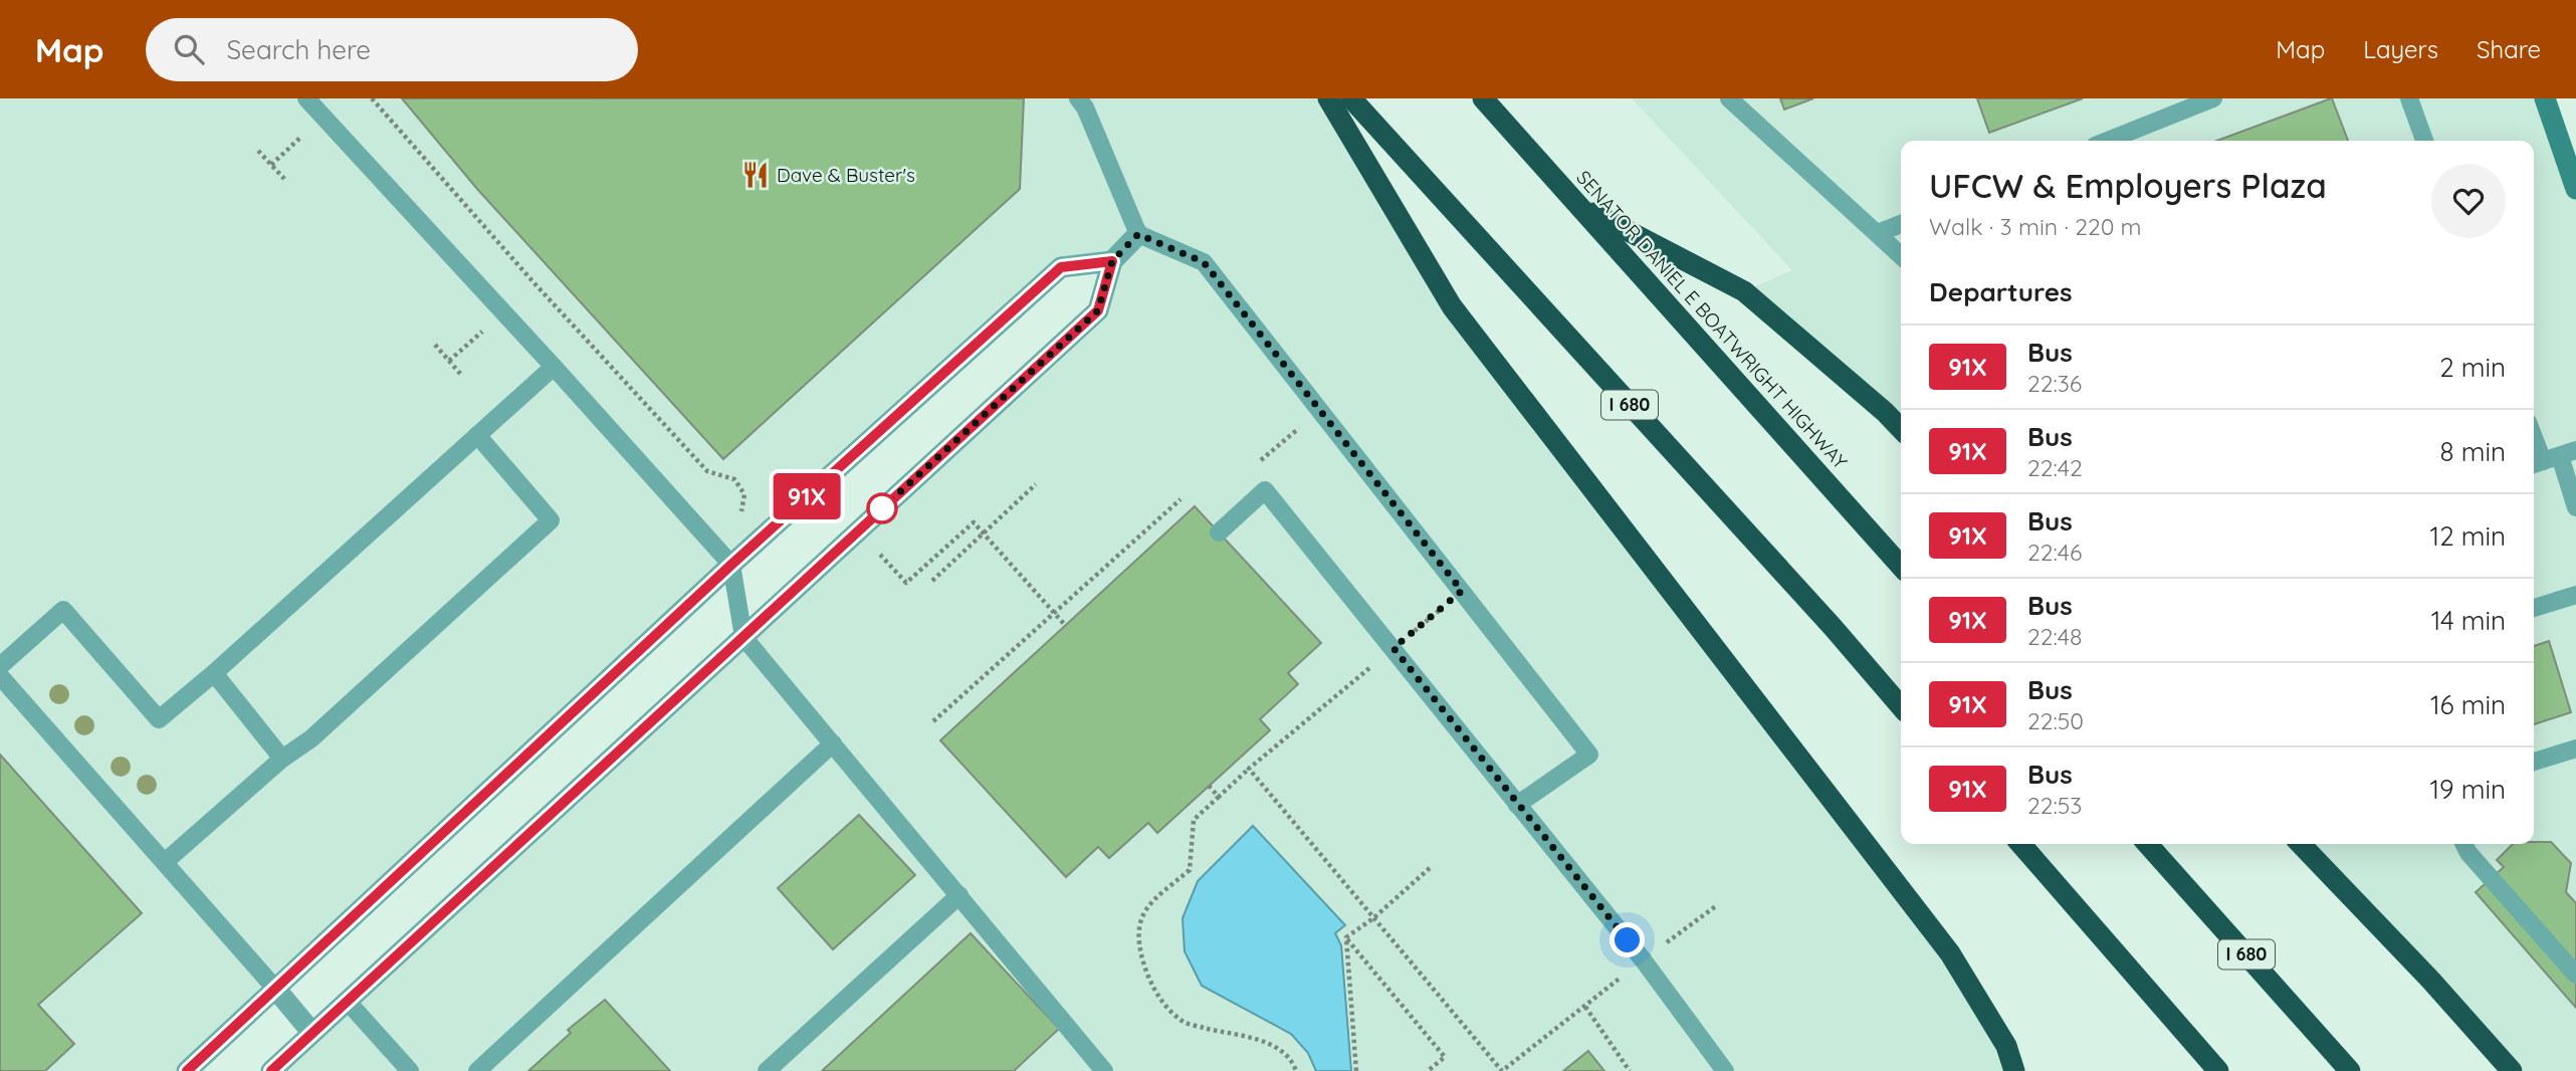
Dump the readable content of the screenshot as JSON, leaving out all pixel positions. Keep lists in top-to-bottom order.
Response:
{
  "streets": {
    "highway": ["SENATOR DANIEL E BOATWRIGHT HIGHWAY", "I 680"]
  },
  "places": {
    "restaurant": ["Dave & Buster's"]
  },
  "lines": ["bus line 91X"],
  "page": {
    "header": "Map",
    "search": "Search here",
    "nav": ["Map", "Layers", "Share"],
    "on_map": "91X",
    "heading": [
      ["UFCW & Employers Plaza", "Walk · 3 min · 220 m"],
      "Departures"
    ],
    "list": [
      {
        "mark": "91X",
        "name": "Bus",
        "note": "22:36",
        "value": "2 min"
      },
      {
        "mark": "91X",
        "name": "Bus",
        "note": "22:42",
        "value": "8 min"
      },
      {
        "mark": "91X",
        "name": "Bus",
        "note": "22:46",
        "value": "12 min"
      },
      {
        "mark": "91X",
        "name": "Bus",
        "note": "22:48",
        "value": "14 min"
      },
      {
        "mark": "91X",
        "name": "Bus",
        "note": "22:50",
        "value": "16 min"
      },
      {
        "mark": "91X",
        "name": "Bus",
        "note": "22:53",
        "value": "19 min"
      }
    ]
  }
}
